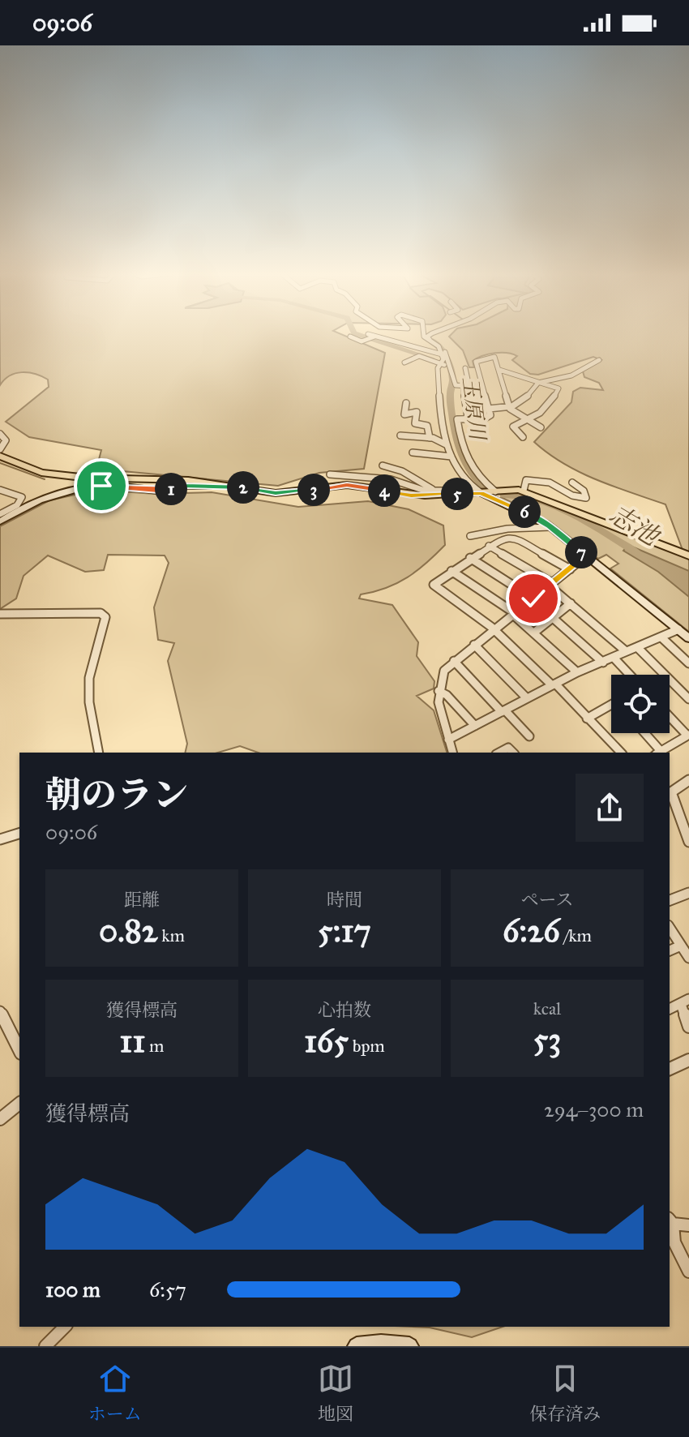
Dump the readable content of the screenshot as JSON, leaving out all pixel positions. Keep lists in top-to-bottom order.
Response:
{
  "water": ["玉原川", "志池"],
  "page": {
    "status": "09:06",
    "pins": [
      "2",
      "1",
      "3",
      "4",
      "5",
      "6",
      "7"
    ],
    "heading": ["朝のラン", "09:06"],
    "stats": [
      ["距離", "0.82 km"],
      ["時間", "5:17"],
      ["ペース", "6:26 /km"],
      ["獲得標高", "11 m"],
      ["心拍数", "165 bpm"],
      ["kcal", "53"]
    ],
    "chart": ["獲得標高", "294–300 m"],
    "list": [
      {
        "name": "100 m",
        "note": "6:57"
      }
    ],
    "tabs": ["ホーム", "地図", "保存済み"]
  }
}
